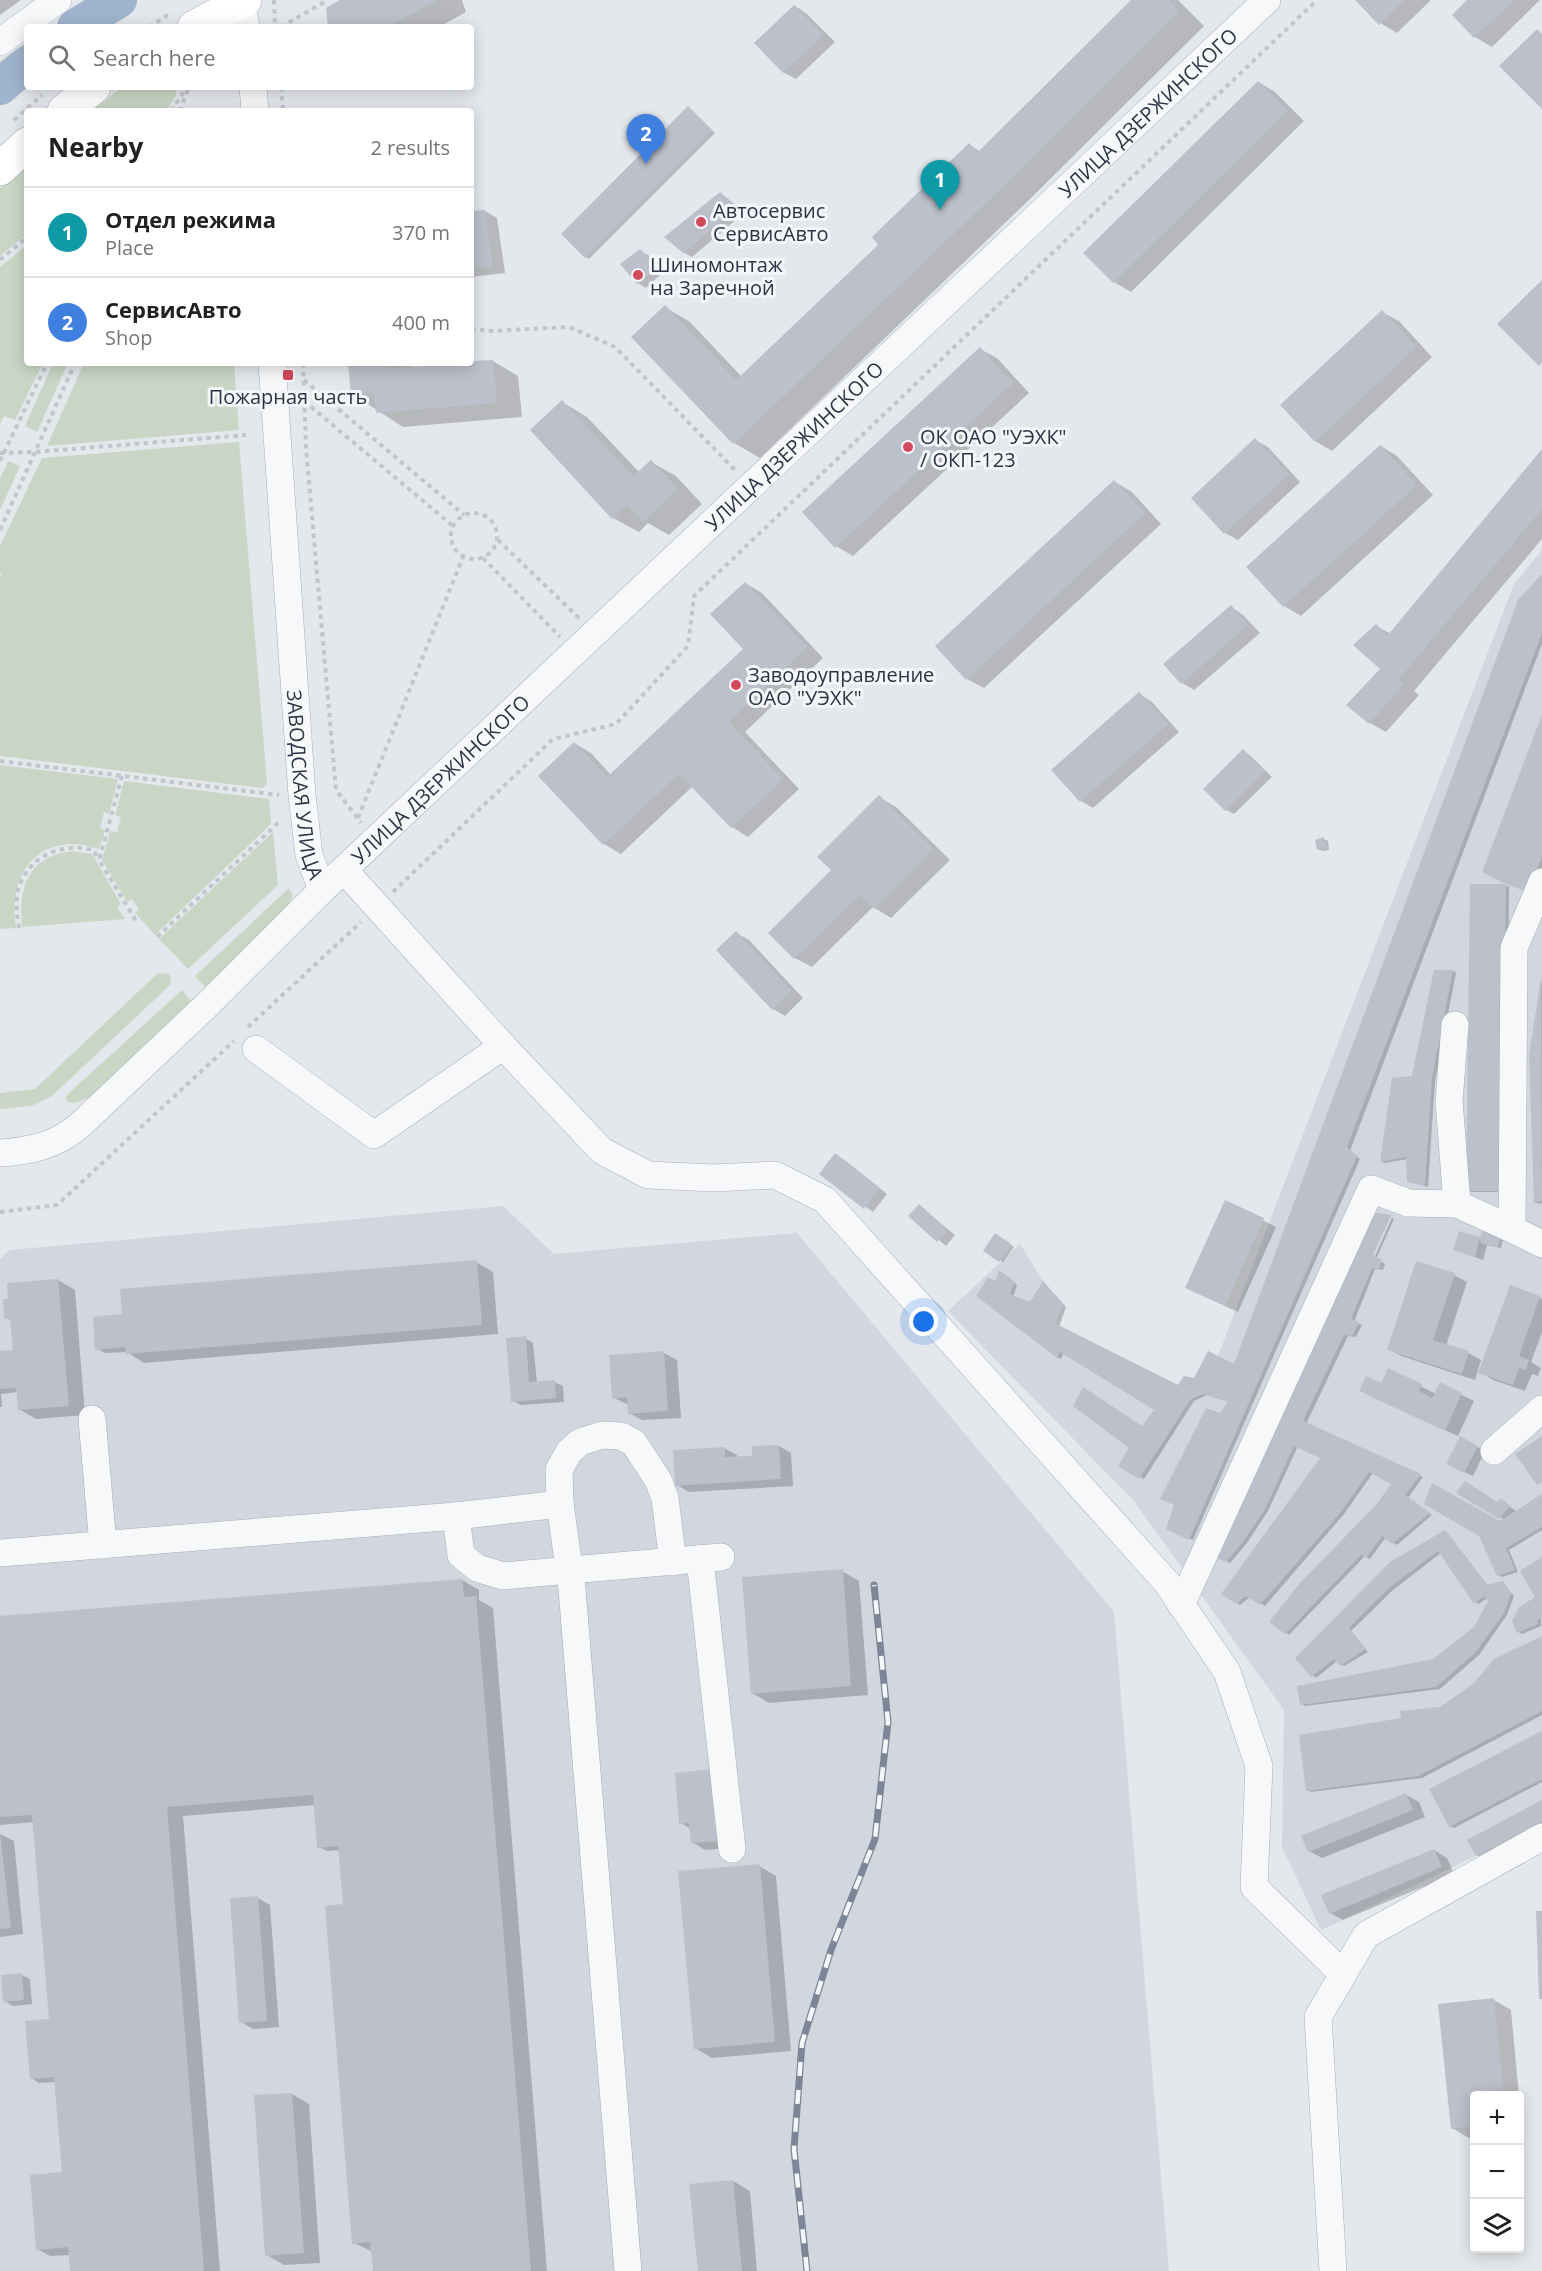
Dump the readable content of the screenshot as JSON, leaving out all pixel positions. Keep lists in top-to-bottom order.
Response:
{
  "streets": {
    "street": ["УЛИЦА ДЗЕРЖИНСКОГО", "ЗАВОДСКАЯ УЛИЦА"]
  },
  "crossings": [
    ["УЛИЦА ДЗЕРЖИНСКОГО", "ЗАВОДСКАЯ УЛИЦА"]
  ],
  "places": {
    "other": [
      "Автосервис СервисАвто",
      "Шиномонтаж на Заречной",
      "ОК ОАО \"УЭХК\" / ОКП-123",
      "Заводоуправление ОАО \"УЭХК\""
    ],
    "transit": ["Пожарная часть"]
  },
  "page": {
    "search": "Search here",
    "heading": ["Nearby", "2 results"],
    "pins": ["2", "1"],
    "list": [
      {
        "mark": "1",
        "name": "Отдел режима",
        "note": "Place",
        "value": "370 m"
      },
      {
        "mark": "2",
        "name": "СервисАвто",
        "note": "Shop",
        "value": "400 m"
      }
    ],
    "map_buttons": ["+", "−"]
  }
}
